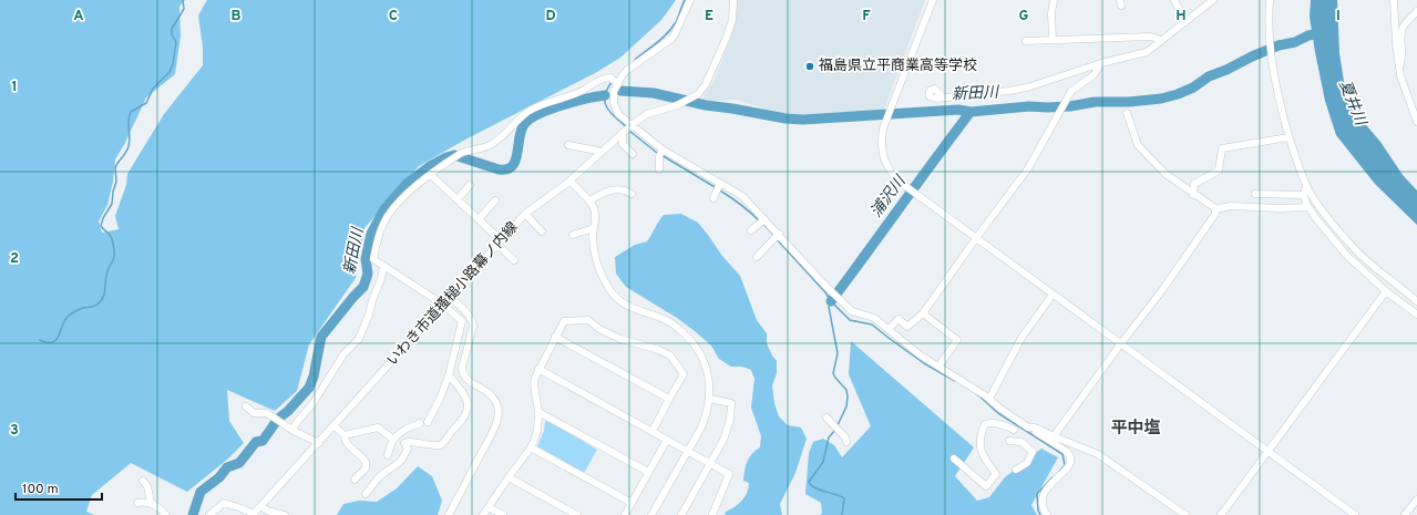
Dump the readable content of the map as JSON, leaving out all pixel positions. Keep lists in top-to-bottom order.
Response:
{
  "streets": {
    "street": ["いわき市道搔槌小路幕ノ内線"]
  },
  "districts": ["平中塩"],
  "water": ["新田川", "夏井川", "浦沢川"],
  "places": ["福島県立平商業高等学校"],
  "scale_bar": "100 m",
  "grid": {
    "columns": [
      "A",
      "B",
      "C",
      "D",
      "E",
      "F",
      "G",
      "H",
      "I"
    ],
    "rows": ["1", "2", "3"]
  }
}
